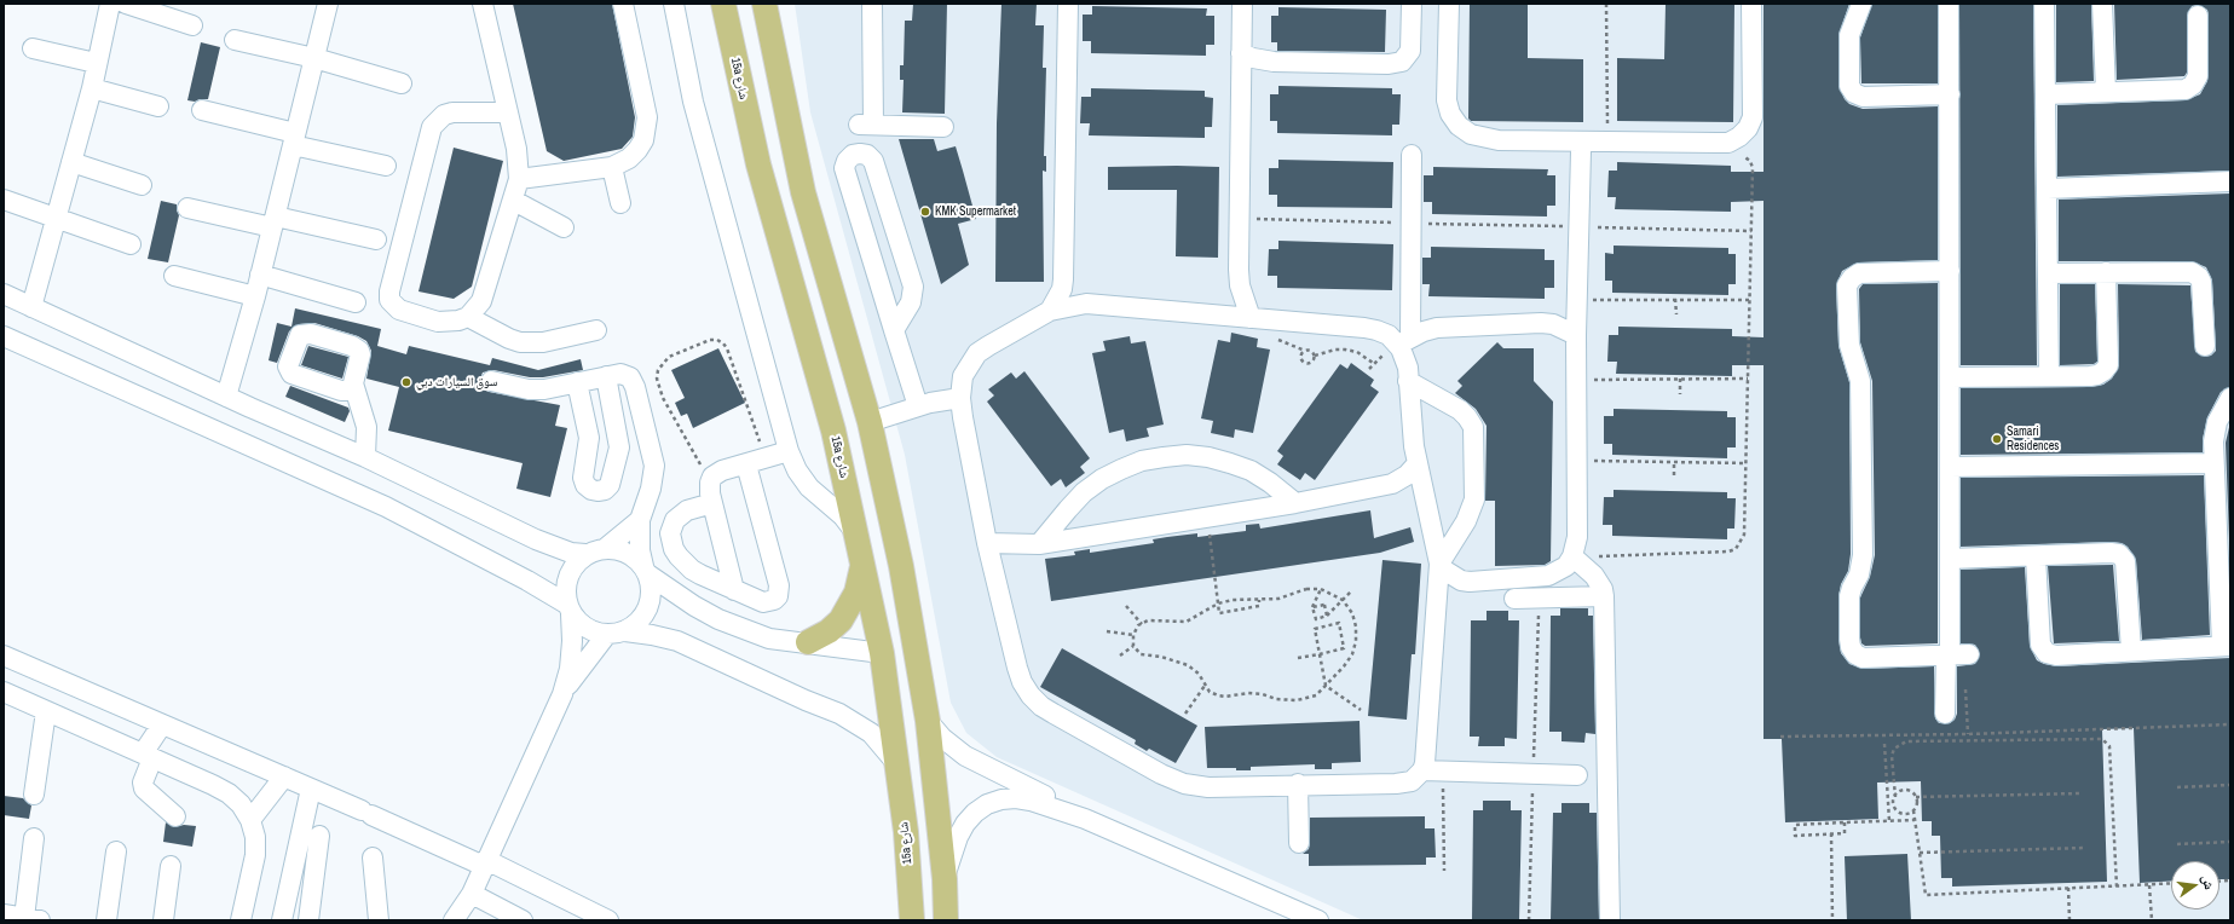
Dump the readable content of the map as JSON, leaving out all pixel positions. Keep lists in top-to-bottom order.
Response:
{
  "streets": {
    "main road": ["15a شارع"]
  },
  "places": ["KMK Supermarket", "سوق السيارات دبي", "Samari Residences"],
  "north": "right"
}
